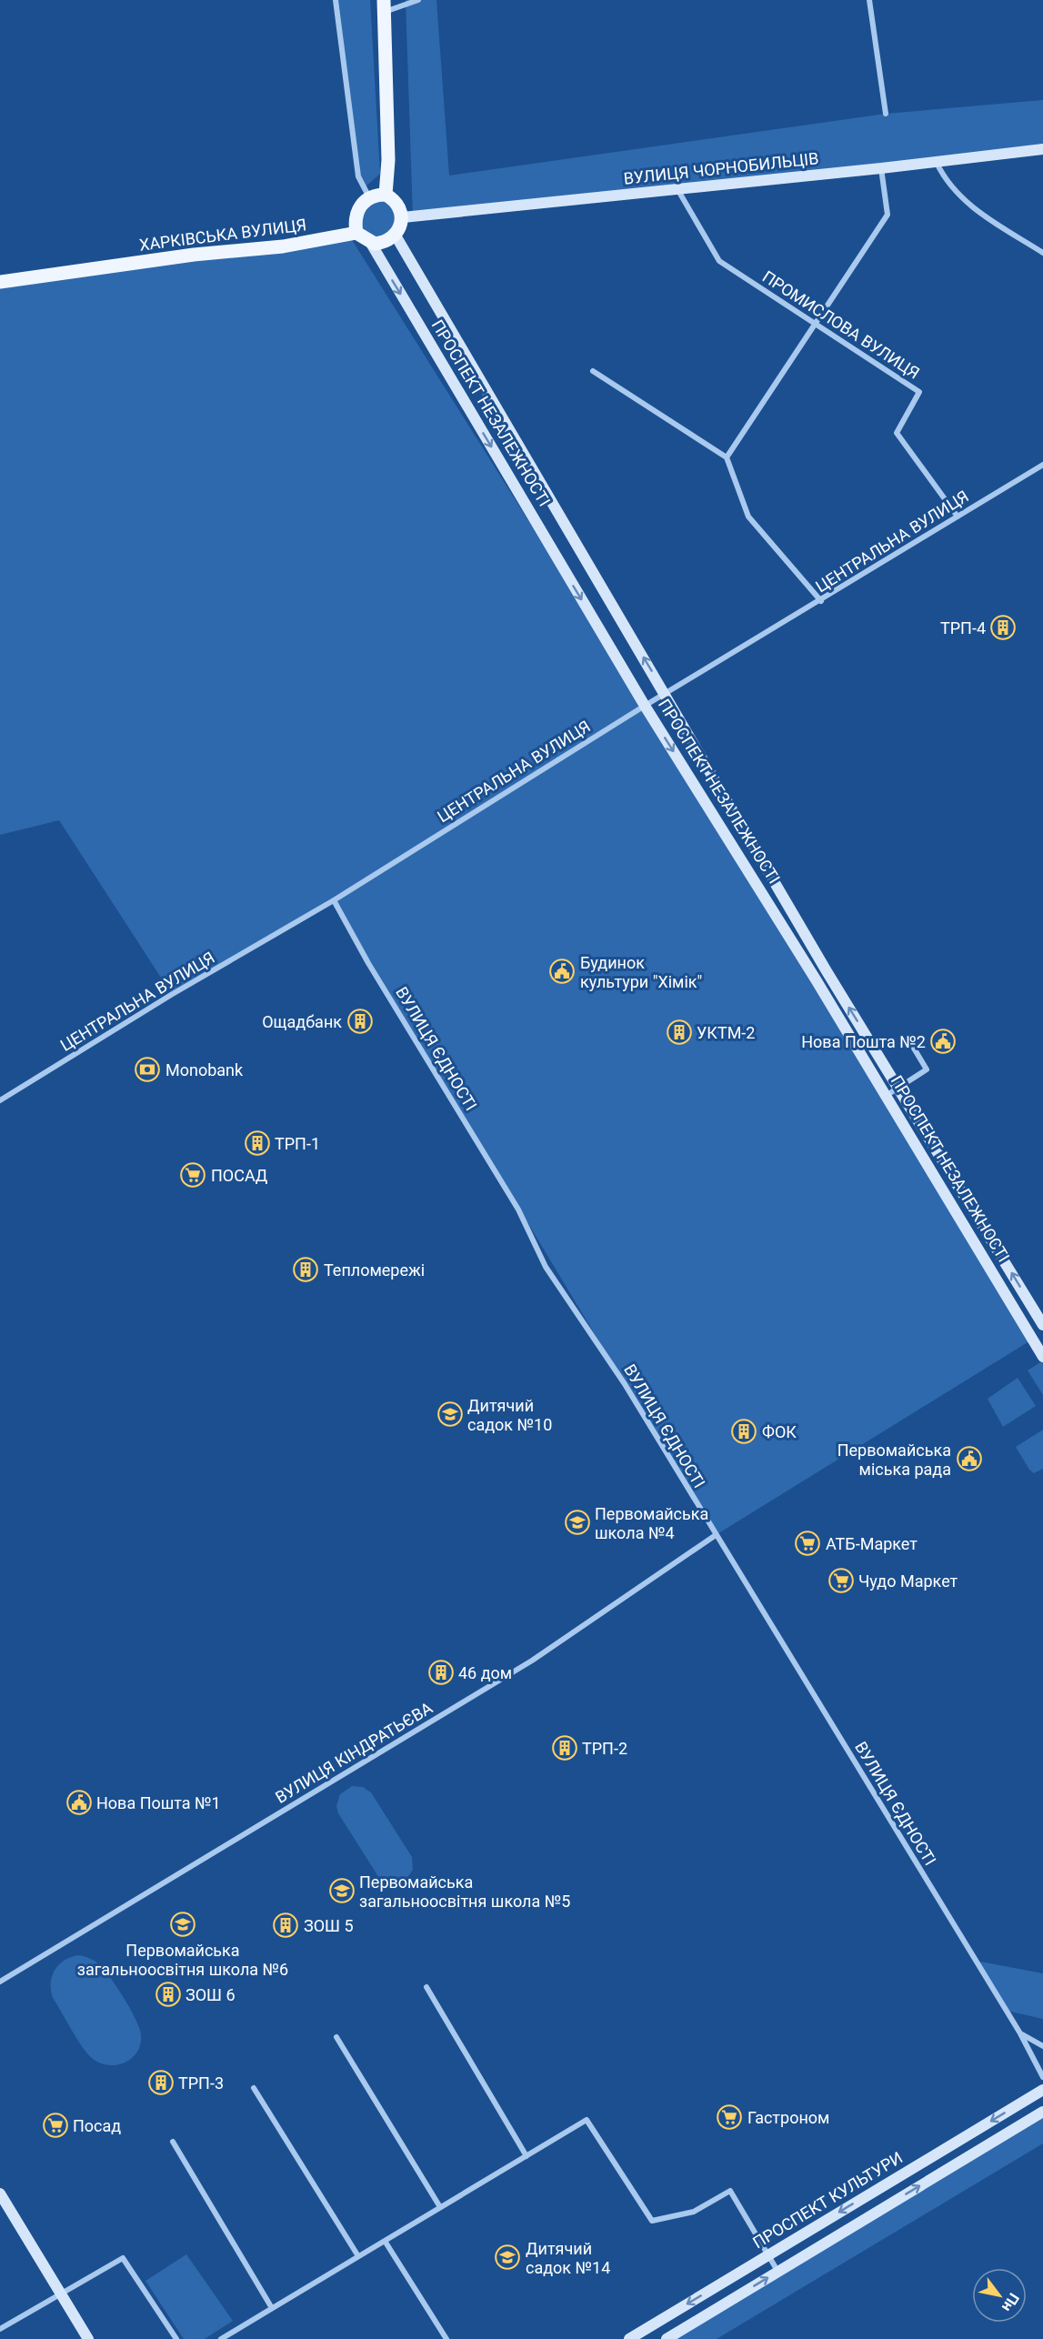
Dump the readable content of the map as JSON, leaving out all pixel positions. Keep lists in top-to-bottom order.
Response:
{
  "streets": {
    "main road": ["ХАРКІВСЬКА ВУЛИЦЯ"],
    "street": [
      "ВУЛИЦЯ ЧОРНОБИЛЬЦІВ",
      "ПРОМИСЛОВА ВУЛИЦЯ",
      "ПРОСПЕКТ НЕЗАЛЕЖНОСТІ",
      "ЦЕНТРАЛЬНА ВУЛИЦЯ",
      "ВУЛИЦЯ ЄДНОСТІ",
      "ВУЛИЦЯ КІНДРАТЬЄВА",
      "ПРОСПЕКТ КУЛЬТУРИ"
    ]
  },
  "crossings": [
    ["ВУЛИЦЯ ЧОРНОБИЛЬЦІВ", "ХАРКІВСЬКА ВУЛИЦЯ"],
    ["ВУЛИЦЯ ЧОРНОБИЛЬЦІВ", "ПРОМИСЛОВА ВУЛИЦЯ"],
    ["ВУЛИЦЯ ЧОРНОБИЛЬЦІВ", "ПРОСПЕКТ НЕЗАЛЕЖНОСТІ"],
    ["ХАРКІВСЬКА ВУЛИЦЯ", "ПРОСПЕКТ НЕЗАЛЕЖНОСТІ"],
    ["ПРОМИСЛОВА ВУЛИЦЯ", "ЦЕНТРАЛЬНА ВУЛИЦЯ"],
    ["ПРОСПЕКТ НЕЗАЛЕЖНОСТІ", "ЦЕНТРАЛЬНА ВУЛИЦЯ"],
    ["ЦЕНТРАЛЬНА ВУЛИЦЯ", "ВУЛИЦЯ ЄДНОСТІ"],
    ["ВУЛИЦЯ ЄДНОСТІ", "ВУЛИЦЯ КІНДРАТЬЄВА"]
  ],
  "places": {
    "building": [
      "ТРП-4",
      "Ощадбанк",
      "УКТМ-2",
      "ТРП-1",
      "Тепломережі",
      "ФОК",
      "46 дом",
      "ТРП-2",
      "ЗОШ 5",
      "ЗОШ 6",
      "ТРП-3"
    ],
    "public building": [
      "Будинок культури \"Хімік\"",
      "Нова Пошта №2",
      "Первомайська мiська рада",
      "Нова Пошта №1"
    ],
    "bank": ["Monobank"],
    "supermarket": [
      "ПОСАД",
      "АТБ-Маркет",
      "Чудо Маркет",
      "Гастроном",
      "Посад"
    ],
    "school or university": [
      "Дитячий садок №10",
      "Первомайська школа №4",
      "Первомайська загальноосвітня школа №5",
      "Первомайська загальноосвітня школа №6",
      "Дитячий садок №14"
    ]
  },
  "north": "bottom right"
}
